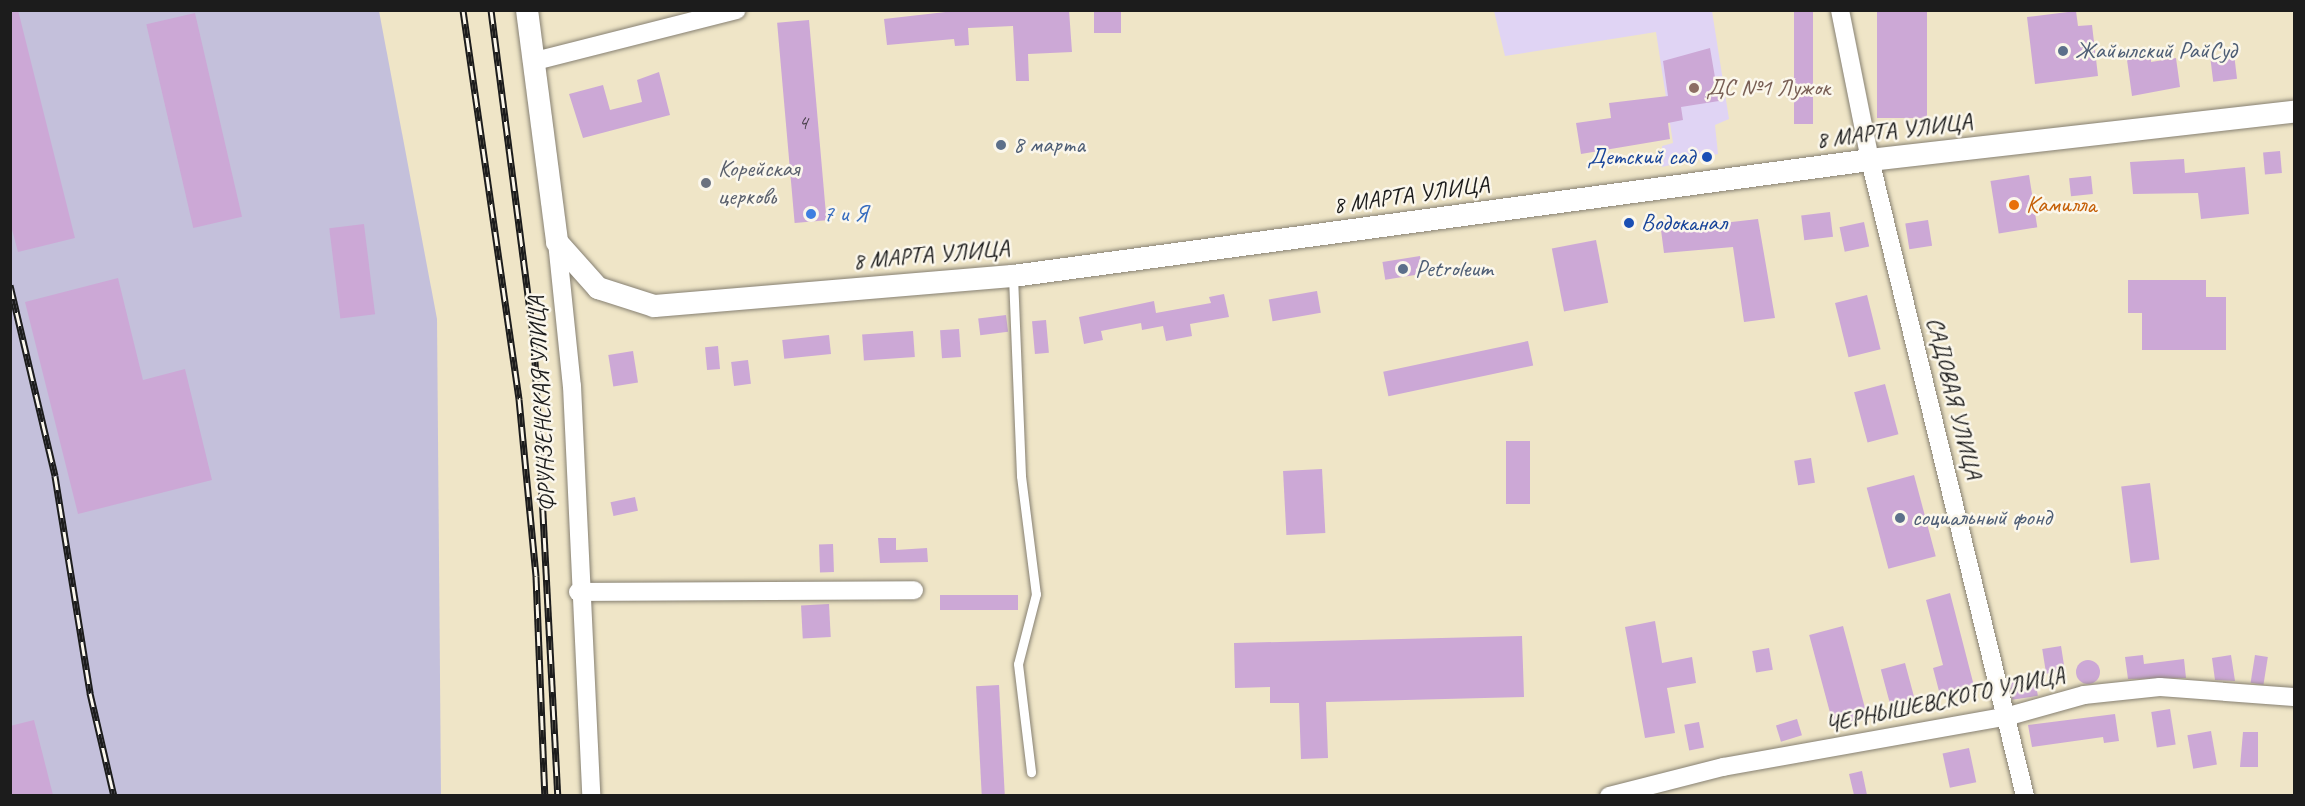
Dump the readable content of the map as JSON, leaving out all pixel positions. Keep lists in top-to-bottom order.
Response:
{
  "streets": {
    "street": [
      "8 МАРТА УЛИЦА",
      "САДОВАЯ УЛИЦА",
      "ФРУНЗЕНСКАЯ УЛИЦА",
      "ЧЕРНЫШЕВСКОГО УЛИЦА"
    ]
  },
  "crossings": [
    ["8 МАРТА УЛИЦА", "САДОВАЯ УЛИЦА"],
    ["8 МАРТА УЛИЦА", "ФРУНЗЕНСКАЯ УЛИЦА"],
    ["САДОВАЯ УЛИЦА", "ЧЕРНЫШЕВСКОГО УЛИЦА"]
  ],
  "places": [
    "Жайылский РайСуд",
    "ДС №1 Лужок",
    "8 марта",
    "Детский сад",
    "Корейская церковь",
    "Камилла",
    "7 и Я",
    "Водоканал",
    "Petroleum",
    "социальный фонд"
  ],
  "house_numbers": ["4"]
}
